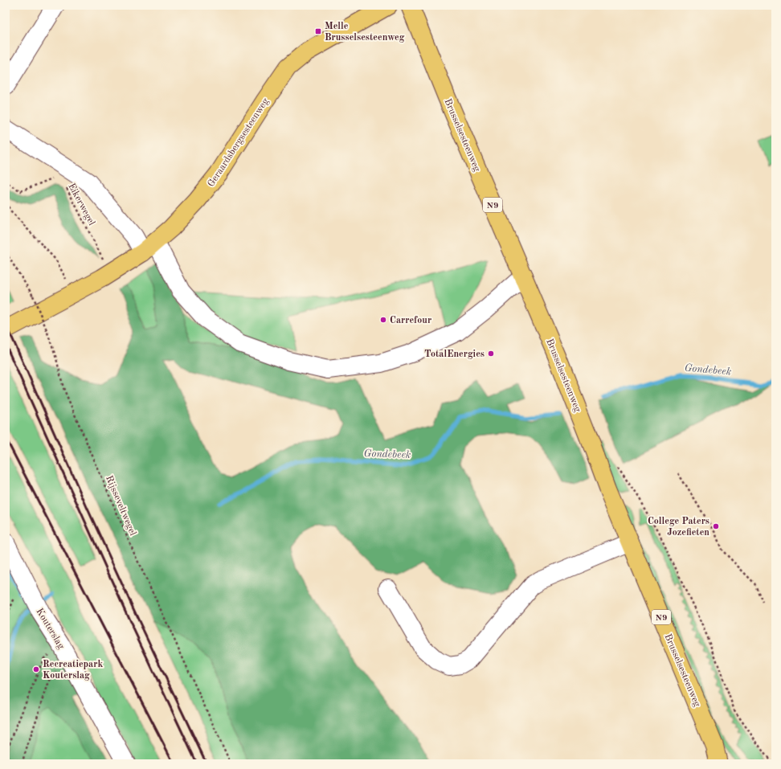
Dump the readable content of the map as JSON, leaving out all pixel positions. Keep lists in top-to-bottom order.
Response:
{
  "streets": {
    "main road": ["Brusselsesteenweg", "Geraardsbergsesteenweg", "N9"],
    "street": ["Kouterslag"],
    "path": ["Eikerwegel", "Rijsseveltwegel"]
  },
  "crossings": [
    ["Geraardsbergsesteenweg", "Eikerwegel"]
  ],
  "water": ["Gondebeek"],
  "places": {
    "transit": ["Melle Brusselsesteenweg"],
    "other": [
      "Carrefour",
      "TotalEnergies",
      "College Paters Jozefieten",
      "Recreatiepark Kouterslag"
    ]
  }
}
